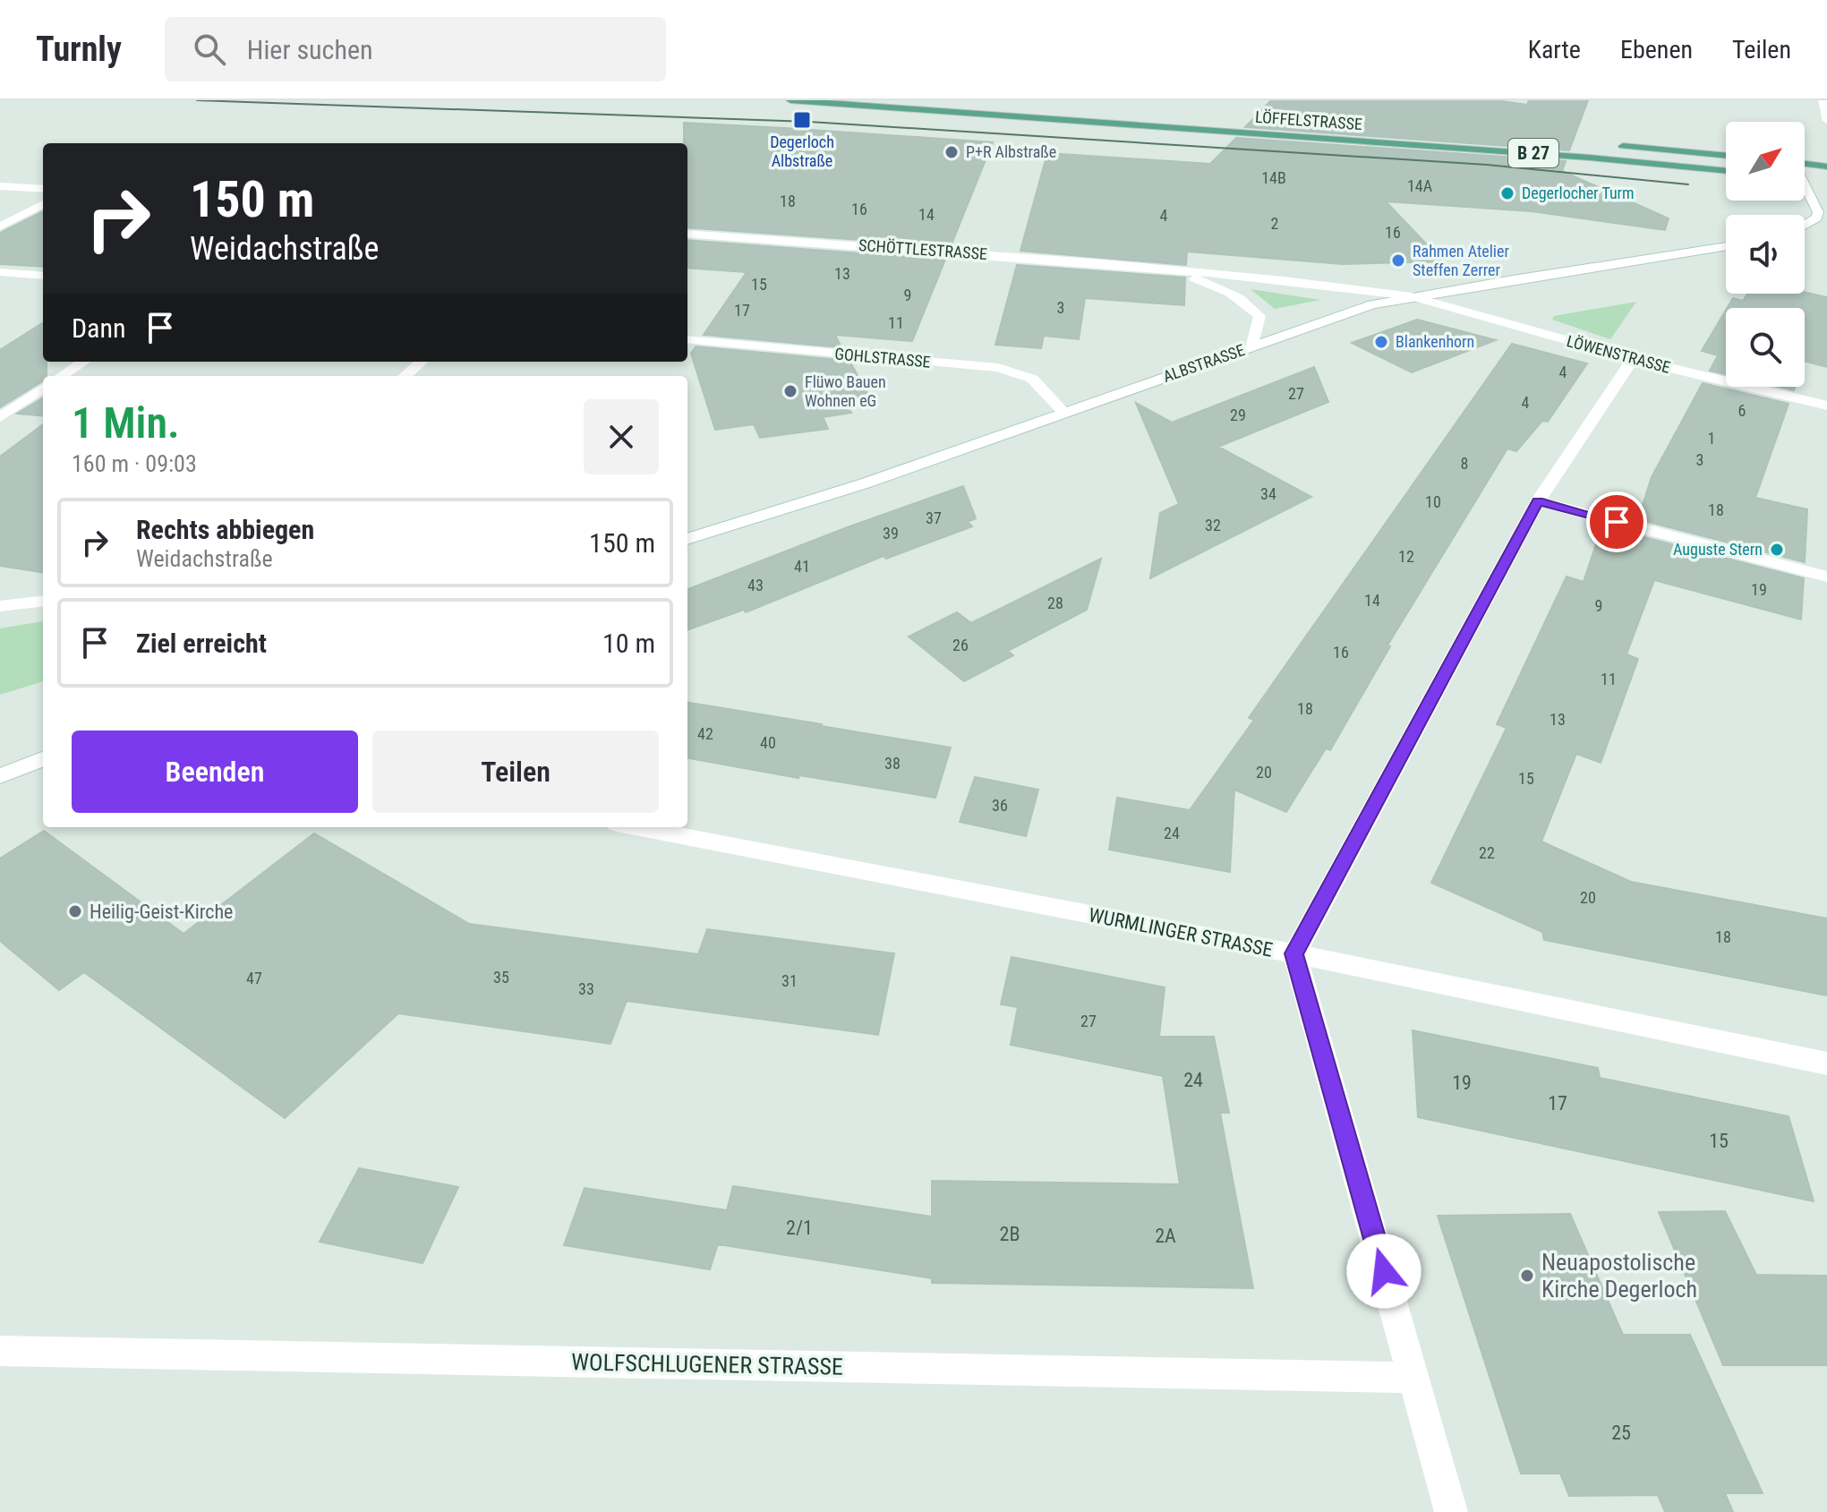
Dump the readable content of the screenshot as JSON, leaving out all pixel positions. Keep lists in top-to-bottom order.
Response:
{
  "streets": {
    "main road": ["LÖFFELSTRASSE", "B 27"],
    "street": [
      "SCHÖTTLESTRASSE",
      "LÖWENSTRASSE",
      "GOHLSTRASSE",
      "ALBSTRASSE",
      "WURMLINGER STRASSE",
      "WOLFSCHLUGENER STRASSE"
    ]
  },
  "crossings": [
    ["SCHÖTTLESTRASSE", "LÖWENSTRASSE"],
    ["SCHÖTTLESTRASSE", "ALBSTRASSE"],
    ["LÖWENSTRASSE", "ALBSTRASSE"],
    ["GOHLSTRASSE", "ALBSTRASSE"]
  ],
  "places": {
    "transit": ["Degerloch Albstraße"],
    "other": [
      "P+R Albstraße",
      "Degerlocher Turm",
      "Rahmen Atelier Steffen Zerrer",
      "Blankenhorn",
      "Flüwo Bauen Wohnen eG",
      "Auguste Stern",
      "Heilig-Geist-Kirche",
      "Neuapostolische Kirche Degerloch"
    ]
  },
  "house_numbers": [
    "14B",
    "14A",
    "18",
    "16",
    "14",
    "4",
    "2",
    "16",
    "13",
    "15",
    "9",
    "3",
    "17",
    "11",
    "4",
    "27",
    "4",
    "6",
    "29",
    "1",
    "3",
    "8",
    "34",
    "10",
    "18",
    "37",
    "32",
    "39",
    "12",
    "41",
    "43",
    "19",
    "14",
    "28",
    "9",
    "26",
    "16",
    "11",
    "18",
    "13",
    "42",
    "40",
    "38",
    "20",
    "15",
    "36",
    "24",
    "22",
    "20",
    "18",
    "35",
    "47",
    "31",
    "33",
    "27",
    "24",
    "19",
    "17",
    "15",
    "2/1",
    "2B",
    "2A",
    "25"
  ],
  "north": "top right",
  "page": {
    "header": "Turnly",
    "search": "Hier suchen",
    "nav": ["Karte", "Ebenen", "Teilen"],
    "turn": ["150 m", "Weidachstraße"],
    "then": "Dann",
    "heading": ["1 Min.", "160 m · 09:03"],
    "list": [
      {
        "name": "Rechts abbiegen",
        "note": "Weidachstraße",
        "value": "150 m"
      },
      {
        "name": "Ziel erreicht",
        "value": "10 m"
      }
    ],
    "buttons": ["Beenden", "Teilen"]
  }
}
